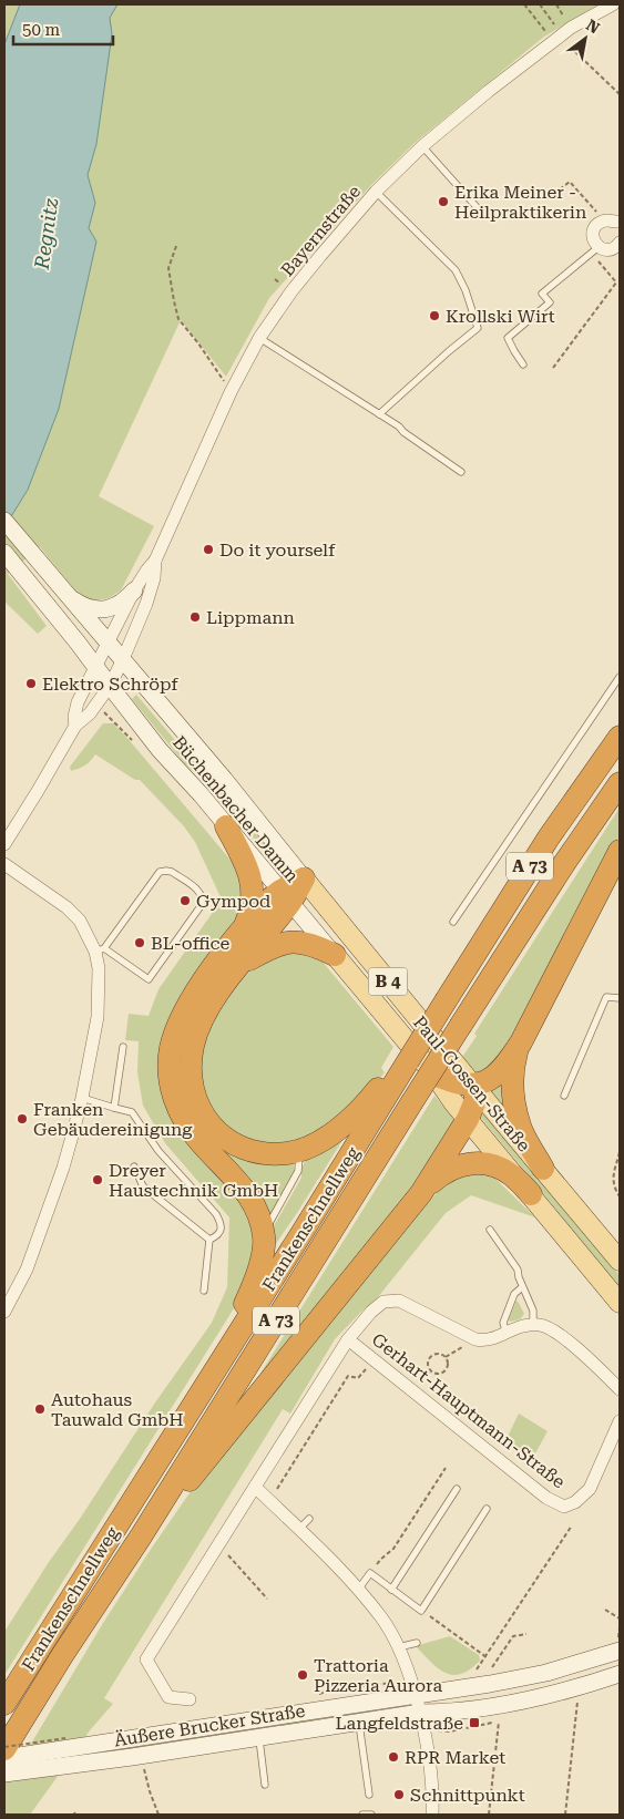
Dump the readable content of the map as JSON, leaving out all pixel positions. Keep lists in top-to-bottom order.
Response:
{
  "streets": {
    "highway": ["A 73", "Frankenschnellweg"],
    "main road": [
      "Büchenbacher Damm",
      "B 4",
      "Paul-Gossen-Straße",
      "Äußere Brucker Straße"
    ],
    "street": ["Bayernstraße", "Gerhart-Hauptmann-Straße"]
  },
  "crossings": [
    ["Bayernstraße", "Büchenbacher Damm"],
    ["Büchenbacher Damm", "Paul-Gossen-Straße"]
  ],
  "water": ["Regnitz"],
  "places": {
    "other": [
      "Erika Meiner - Heilpraktikerin",
      "Krollski Wirt",
      "Do it yourself",
      "Lippmann",
      "Elektro Schröpf",
      "Gympod",
      "BL-office",
      "Franken Gebäudereinigung",
      "Dreyer Haustechnik GmbH",
      "Autohaus Tauwald GmbH",
      "Trattoria Pizzeria Aurora",
      "RPR Market",
      "Schnittpunkt"
    ],
    "transit": ["Langfeldstraße"]
  },
  "scale_bar": "50 m",
  "north": "top right"
}
